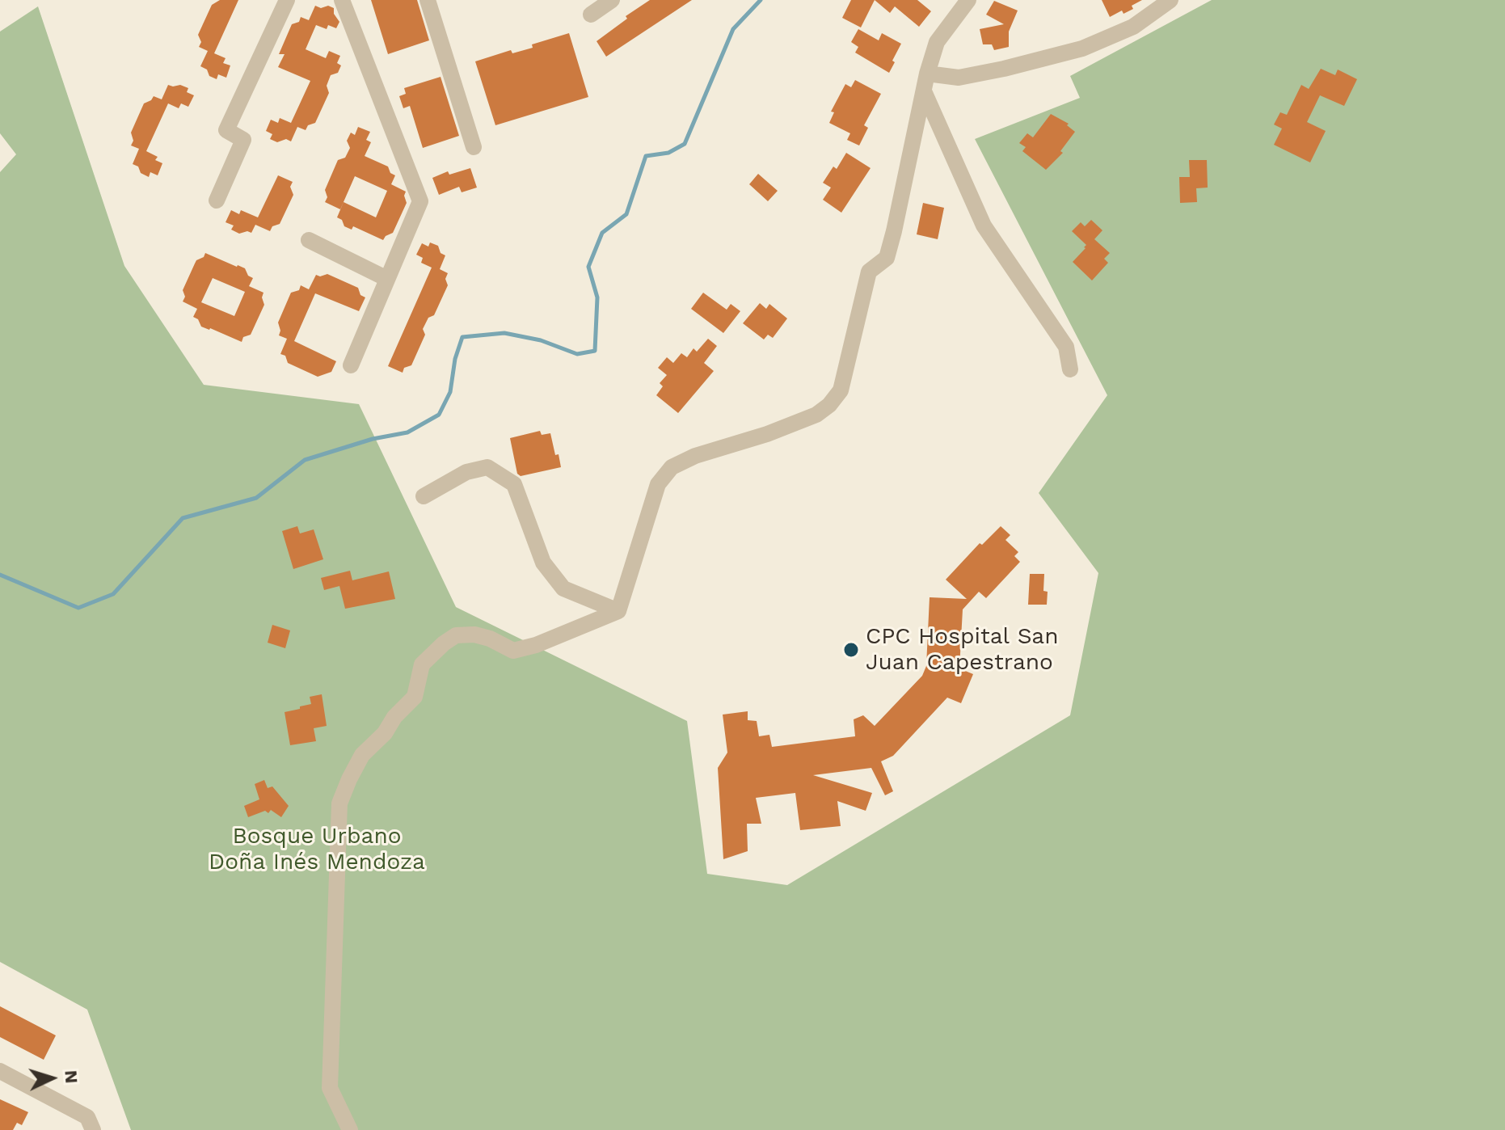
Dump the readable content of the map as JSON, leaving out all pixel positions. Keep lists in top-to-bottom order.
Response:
{
  "parks": ["Bosque Urbano Doña Inés Mendoza"],
  "places": ["CPC Hospital San Juan Capestrano"],
  "north": "right"
}
